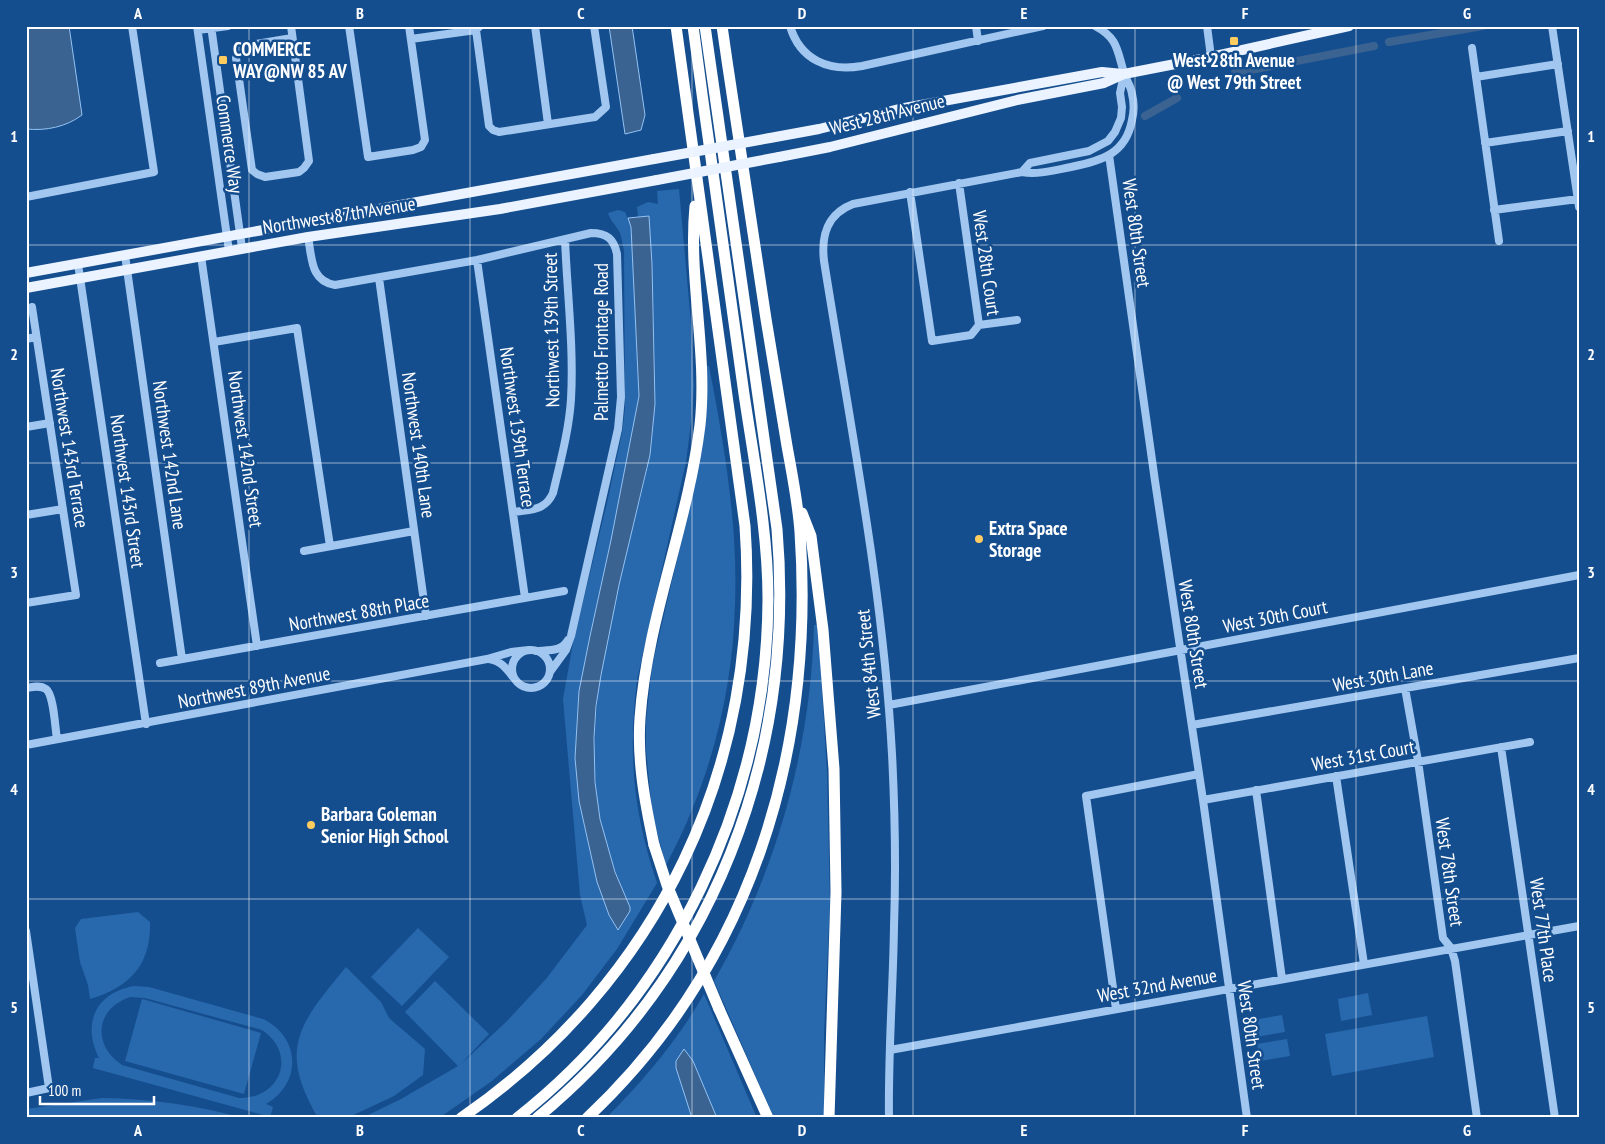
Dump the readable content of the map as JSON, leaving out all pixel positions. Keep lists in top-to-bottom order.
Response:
{
  "streets": {
    "main road": ["West 28th Avenue", "Northwest 87th Avenue"],
    "street": [
      "Commerce Way",
      "West 80th Street",
      "West 28th Court",
      "Northwest 139th Street",
      "Palmetto Frontage Road",
      "Northwest 139th Terrace",
      "Northwest 140th Lane",
      "Northwest 143rd Terrace",
      "Northwest 142nd Street",
      "Northwest 142nd Lane",
      "Northwest 143rd Street",
      "Northwest 88th Place",
      "West 30th Court",
      "West 84th Street",
      "West 30th Lane",
      "Northwest 89th Avenue",
      "West 31st Court",
      "West 78th Street",
      "West 77th Place",
      "West 32nd Avenue"
    ]
  },
  "crossings": [
    ["West 28th Avenue", "Northwest 87th Avenue"],
    ["Commerce Way", "Northwest 87th Avenue"],
    ["Northwest 87th Avenue", "Palmetto Frontage Road"],
    ["Northwest 87th Avenue", "Northwest 142nd Street"],
    ["Northwest 87th Avenue", "Northwest 142nd Lane"],
    ["Northwest 87th Avenue", "Northwest 143rd Street"],
    ["West 80th Street", "West 30th Court"],
    ["West 80th Street", "West 30th Lane"],
    ["West 80th Street", "West 31st Court"],
    ["West 80th Street", "West 32nd Avenue"],
    ["West 28th Court", "West 84th Street"],
    ["Northwest 139th Street", "Palmetto Frontage Road"],
    ["Northwest 139th Street", "Northwest 139th Terrace"],
    ["Palmetto Frontage Road", "Northwest 139th Terrace"],
    ["Palmetto Frontage Road", "Northwest 140th Lane"],
    ["Palmetto Frontage Road", "Northwest 89th Avenue"],
    ["Northwest 139th Terrace", "Northwest 88th Place"],
    ["Northwest 140th Lane", "Northwest 88th Place"],
    ["Northwest 142nd Street", "Northwest 88th Place"],
    ["Northwest 142nd Lane", "Northwest 88th Place"],
    ["Northwest 143rd Street", "Northwest 89th Avenue"],
    ["West 30th Court", "West 84th Street"],
    ["West 84th Street", "West 32nd Avenue"],
    ["West 30th Lane", "West 78th Street"],
    ["West 31st Court", "West 78th Street"],
    ["West 31st Court", "West 77th Place"],
    ["West 78th Street", "West 32nd Avenue"],
    ["West 77th Place", "West 32nd Avenue"]
  ],
  "places": {
    "transit": ["West 28th Avenue @ West 79th Street", "COMMERCE WAY@NW 85 AV"],
    "other": ["Extra Space Storage", "Barbara Goleman Senior High School"]
  },
  "scale_bar": "100 m",
  "grid": {
    "columns": [
      "A",
      "B",
      "C",
      "D",
      "E",
      "F",
      "G"
    ],
    "rows": [
      "1",
      "2",
      "3",
      "4",
      "5"
    ]
  }
}
